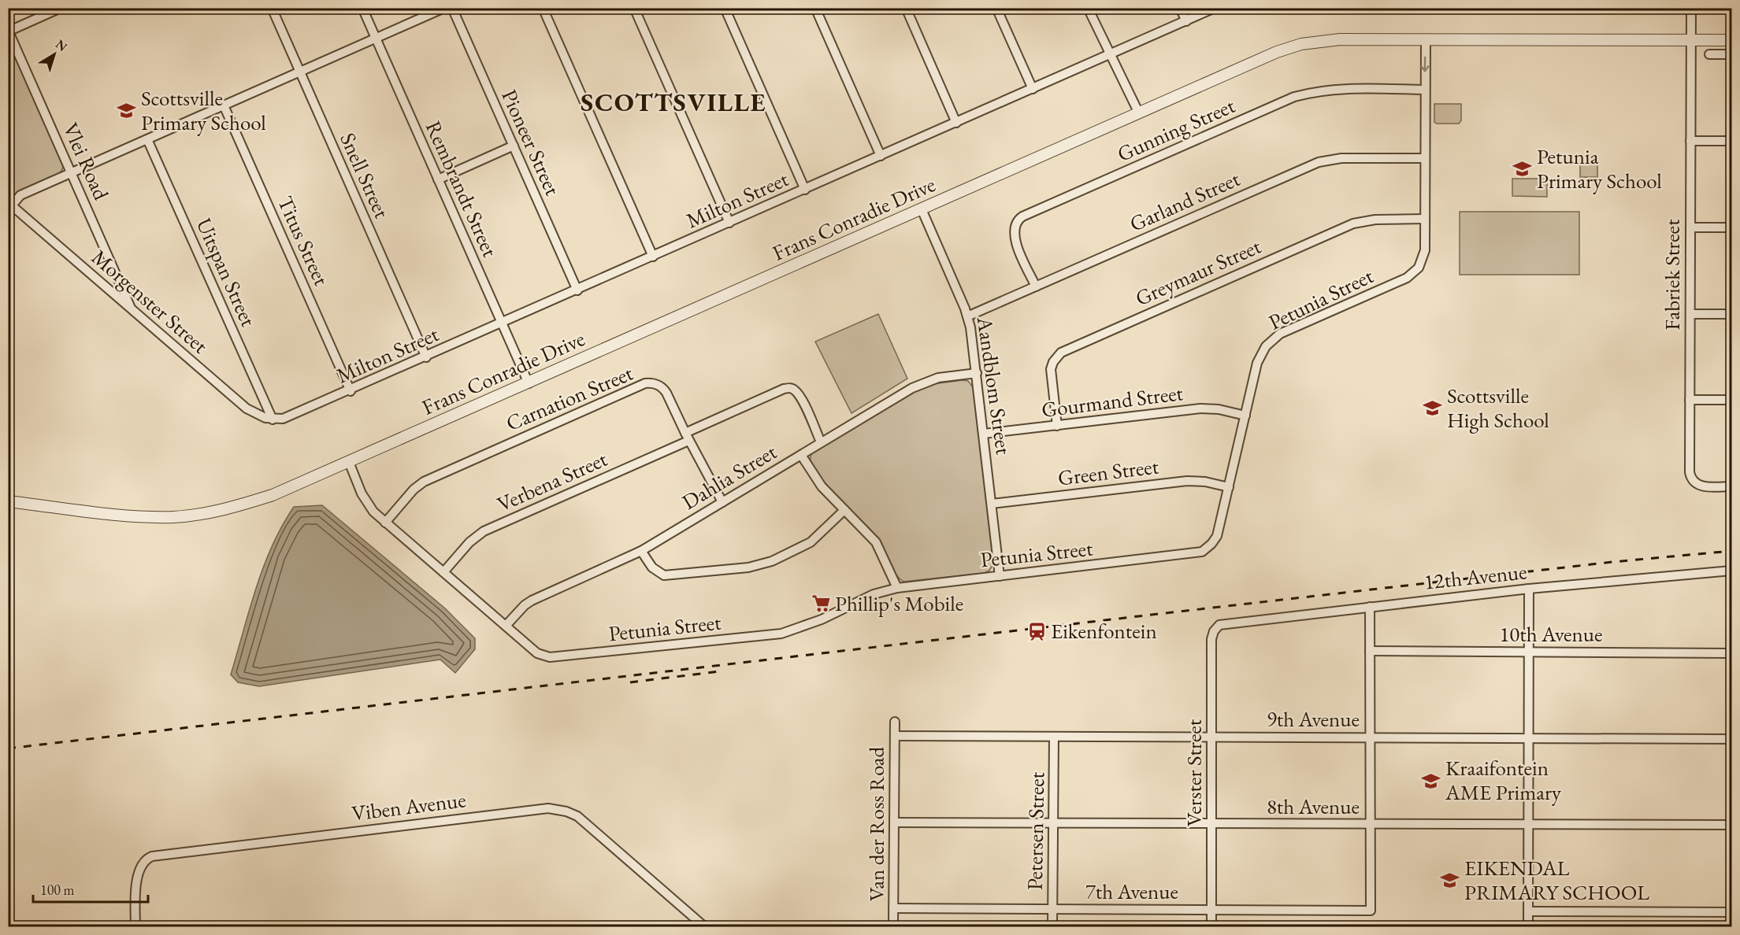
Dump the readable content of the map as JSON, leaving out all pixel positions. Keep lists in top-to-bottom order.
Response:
{
  "streets": {
    "street": [
      "Gunning Street",
      "Pioneer Street",
      "Vlei Road",
      "Snell Street",
      "Rembrandt Street",
      "Milton Street",
      "Garland Street",
      "Frans Conradie Drive",
      "Titus Street",
      "Uitspan Street",
      "Greymaur Street",
      "Fabriek Street",
      "Petunia Street",
      "Morgenster Street",
      "Aandblom Street",
      "Carnation Street",
      "Gourmand Street",
      "Green Street",
      "Dahlia Street",
      "Verbena Street",
      "12th Avenue",
      "10th Avenue",
      "9th Avenue",
      "Verster Street",
      "Viben Avenue",
      "8th Avenue",
      "Van der Ross Road",
      "Petersen Street",
      "7th Avenue"
    ]
  },
  "crossings": [
    ["Gunning Street", "Garland Street"],
    ["Gunning Street", "Petunia Street"],
    ["Pioneer Street", "Milton Street"],
    ["Vlei Road", "Morgenster Street"],
    ["Snell Street", "Milton Street"],
    ["Rembrandt Street", "Milton Street"],
    ["Rembrandt Street", "Frans Conradie Drive"],
    ["Milton Street", "Titus Street"],
    ["Milton Street", "Uitspan Street"],
    ["Milton Street", "Morgenster Street"],
    ["Garland Street", "Petunia Street"],
    ["Garland Street", "Aandblom Street"],
    ["Frans Conradie Drive", "Fabriek Street"],
    ["Frans Conradie Drive", "Petunia Street"],
    ["Frans Conradie Drive", "Aandblom Street"],
    ["Uitspan Street", "Morgenster Street"],
    ["Greymaur Street", "Petunia Street"],
    ["Greymaur Street", "Gourmand Street"],
    ["Petunia Street", "Aandblom Street"],
    ["Petunia Street", "Carnation Street"],
    ["Petunia Street", "Gourmand Street"],
    ["Petunia Street", "Green Street"],
    ["Petunia Street", "Dahlia Street"],
    ["Petunia Street", "Verbena Street"],
    ["Aandblom Street", "Gourmand Street"],
    ["Aandblom Street", "Green Street"],
    ["Aandblom Street", "Dahlia Street"],
    ["Carnation Street", "Dahlia Street"],
    ["Carnation Street", "Verbena Street"],
    ["Dahlia Street", "Verbena Street"],
    ["12th Avenue", "Verster Street"],
    ["9th Avenue", "Verster Street"],
    ["9th Avenue", "Van der Ross Road"],
    ["9th Avenue", "Petersen Street"],
    ["Verster Street", "8th Avenue"],
    ["Verster Street", "7th Avenue"],
    ["8th Avenue", "Van der Ross Road"],
    ["8th Avenue", "Petersen Street"],
    ["8th Avenue", "7th Avenue"],
    ["Van der Ross Road", "7th Avenue"],
    ["Petersen Street", "7th Avenue"]
  ],
  "districts": ["SCOTTSVILLE"],
  "places": {
    "school or university": [
      "Scottsville Primary School",
      "Petunia Primary School",
      "Scottsville High School",
      "Kraaifontein AME Primary",
      "EIKENDAL PRIMARY SCHOOL"
    ],
    "supermarket": ["Phillip's Mobile"],
    "station": ["Eikenfontein"]
  },
  "scale_bar": "100 m",
  "north": "top right"
}
